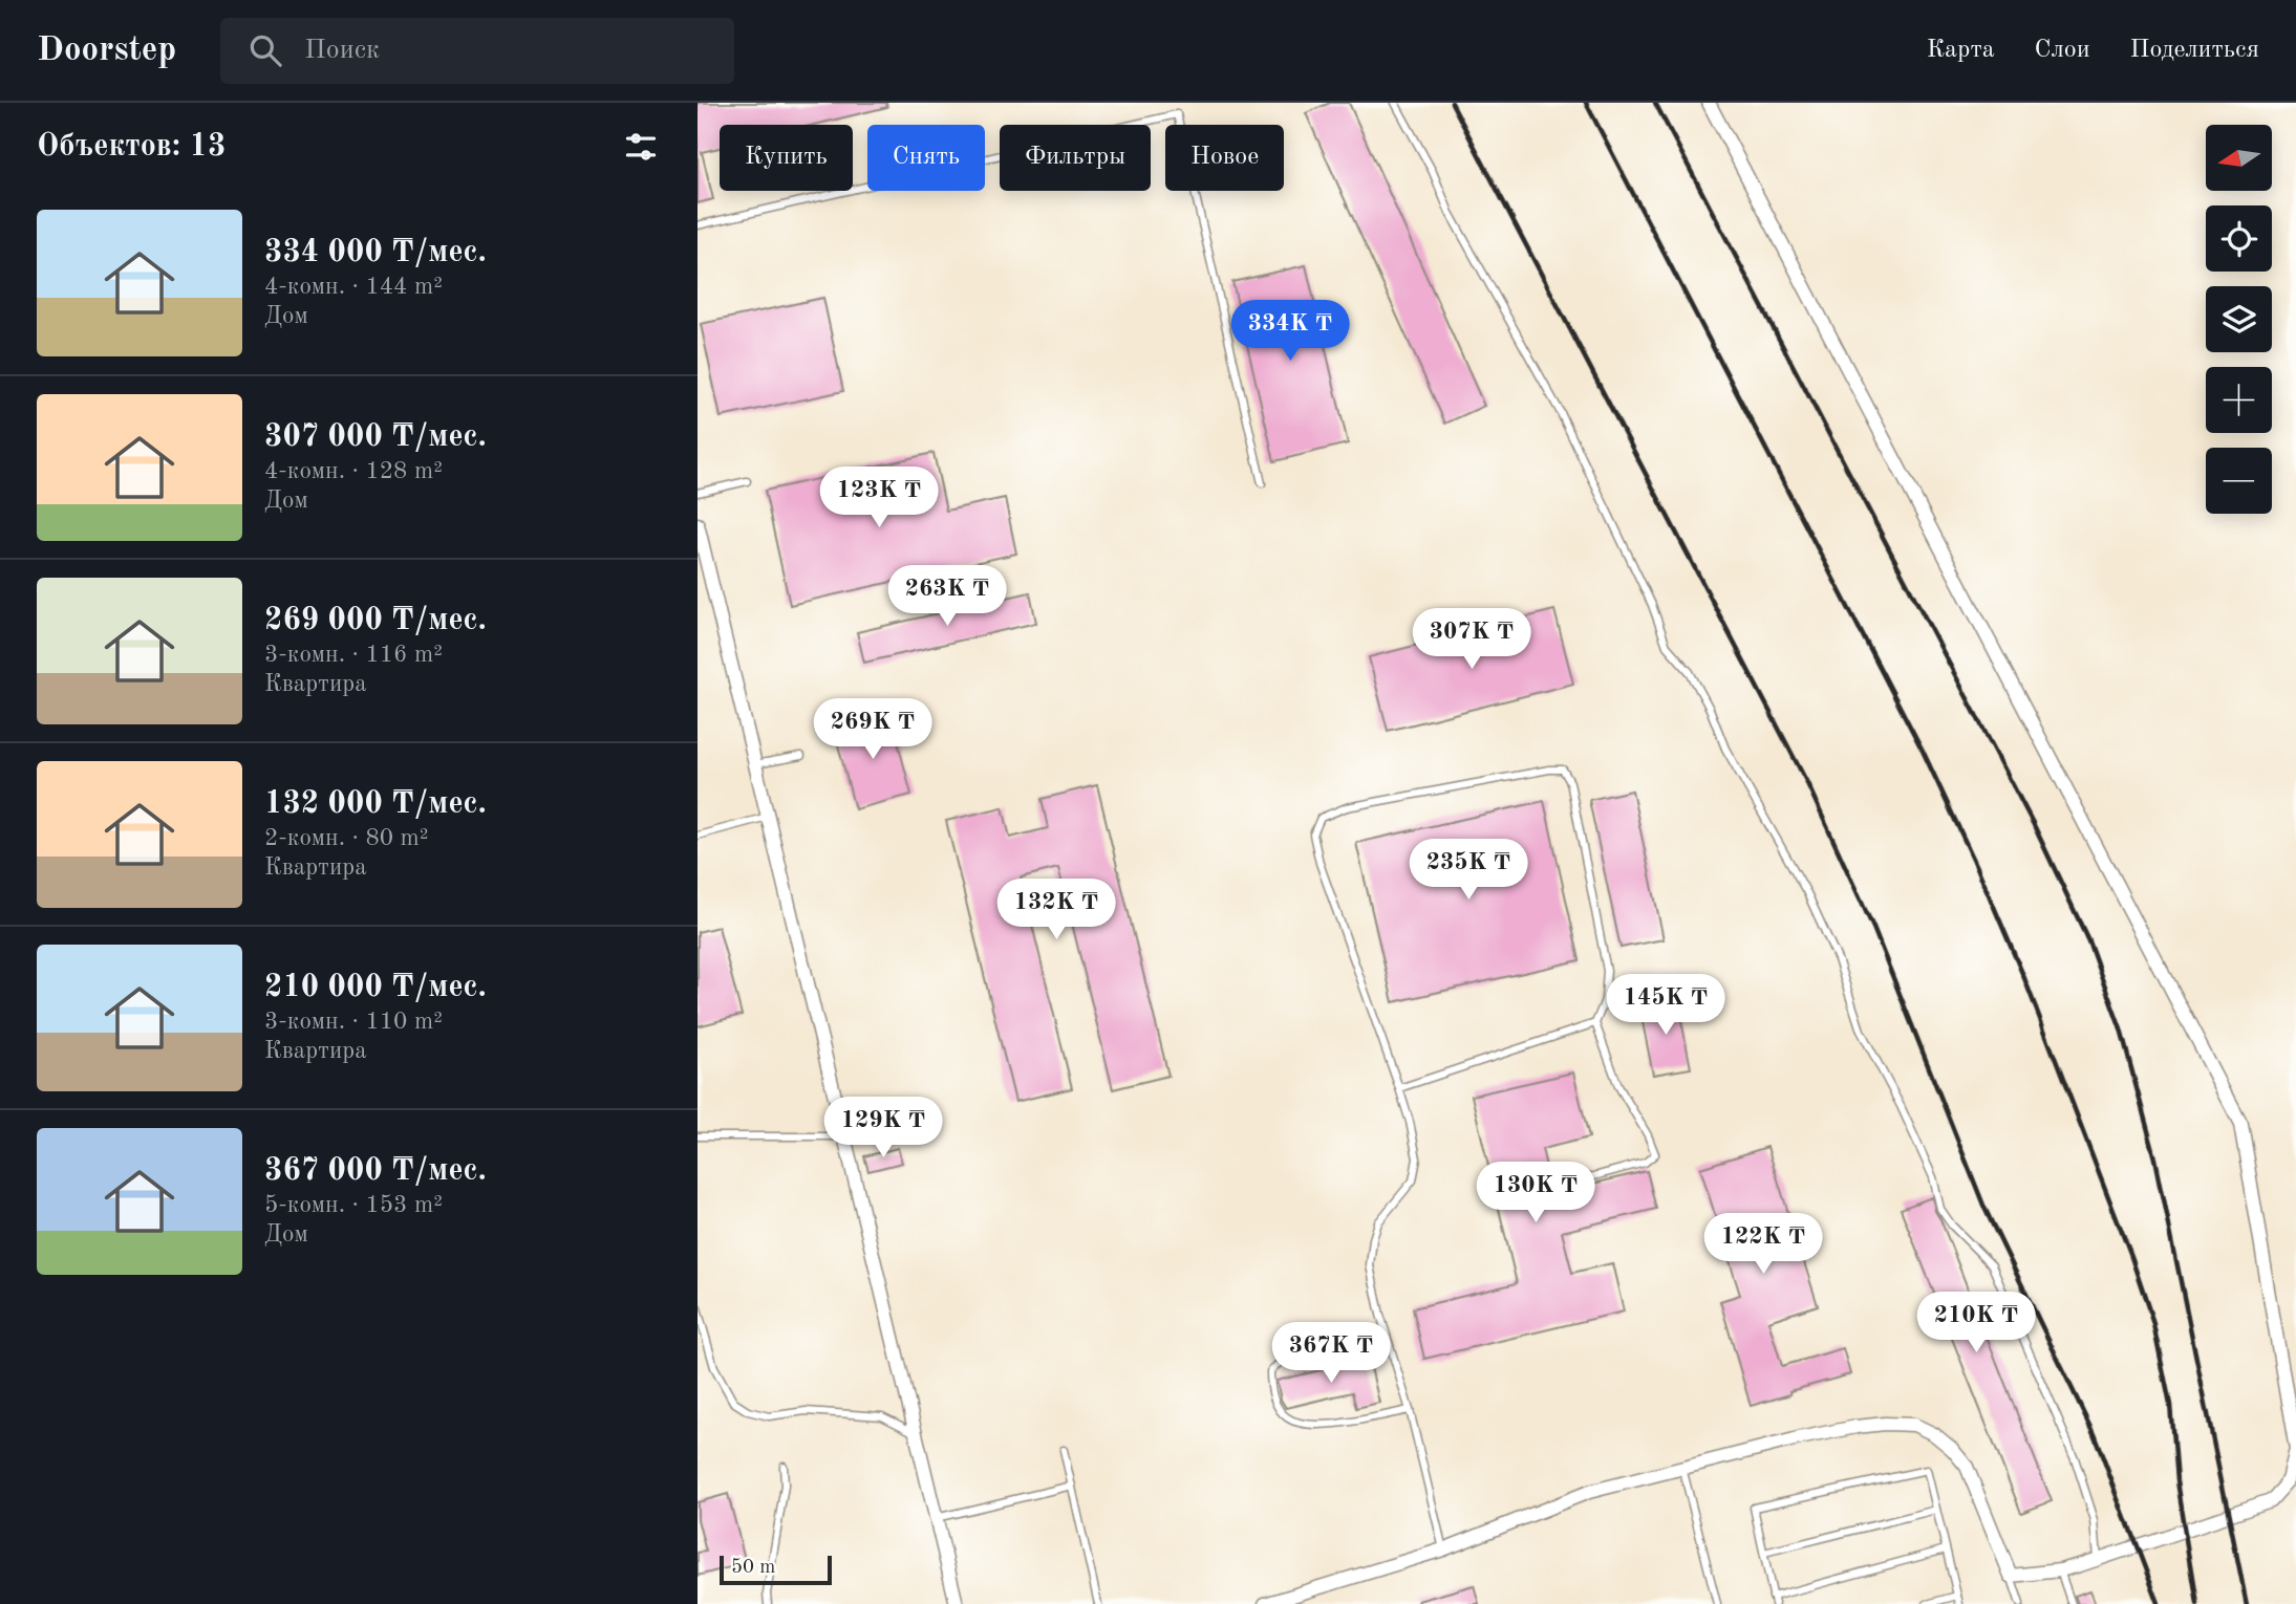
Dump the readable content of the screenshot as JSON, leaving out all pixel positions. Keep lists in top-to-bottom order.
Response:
{
  "scale_bar": "50 m",
  "north": "left",
  "page": {
    "header": "Doorstep",
    "search": "Поиск",
    "nav": ["Карта", "Слои", "Поделиться"],
    "heading": "Объектов: 13",
    "map_buttons": ["+", "−"],
    "chip": [
      "Купить",
      "Снять",
      "Фильтры",
      "Новое"
    ],
    "list": [
      {
        "name": "334 000 ₸/мес.",
        "note": "4-комн. · 144 m² · Дом"
      },
      {
        "name": "307 000 ₸/мес.",
        "note": "4-комн. · 128 m² · Дом"
      },
      {
        "name": "269 000 ₸/мес.",
        "note": "3-комн. · 116 m² · Квартира"
      },
      {
        "name": "132 000 ₸/мес.",
        "note": "2-комн. · 80 m² · Квартира"
      },
      {
        "name": "210 000 ₸/мес.",
        "note": "3-комн. · 110 m² · Квартира"
      },
      {
        "name": "367 000 ₸/мес.",
        "note": "5-комн. · 153 m² · Дом"
      }
    ],
    "price": [
      "334K ₸",
      "123K ₸",
      "263K ₸",
      "307K ₸",
      "269K ₸",
      "235K ₸",
      "132K ₸",
      "145K ₸",
      "129K ₸",
      "130K ₸",
      "122K ₸",
      "210K ₸",
      "367K ₸"
    ],
    "scale": "50 m"
  }
}
